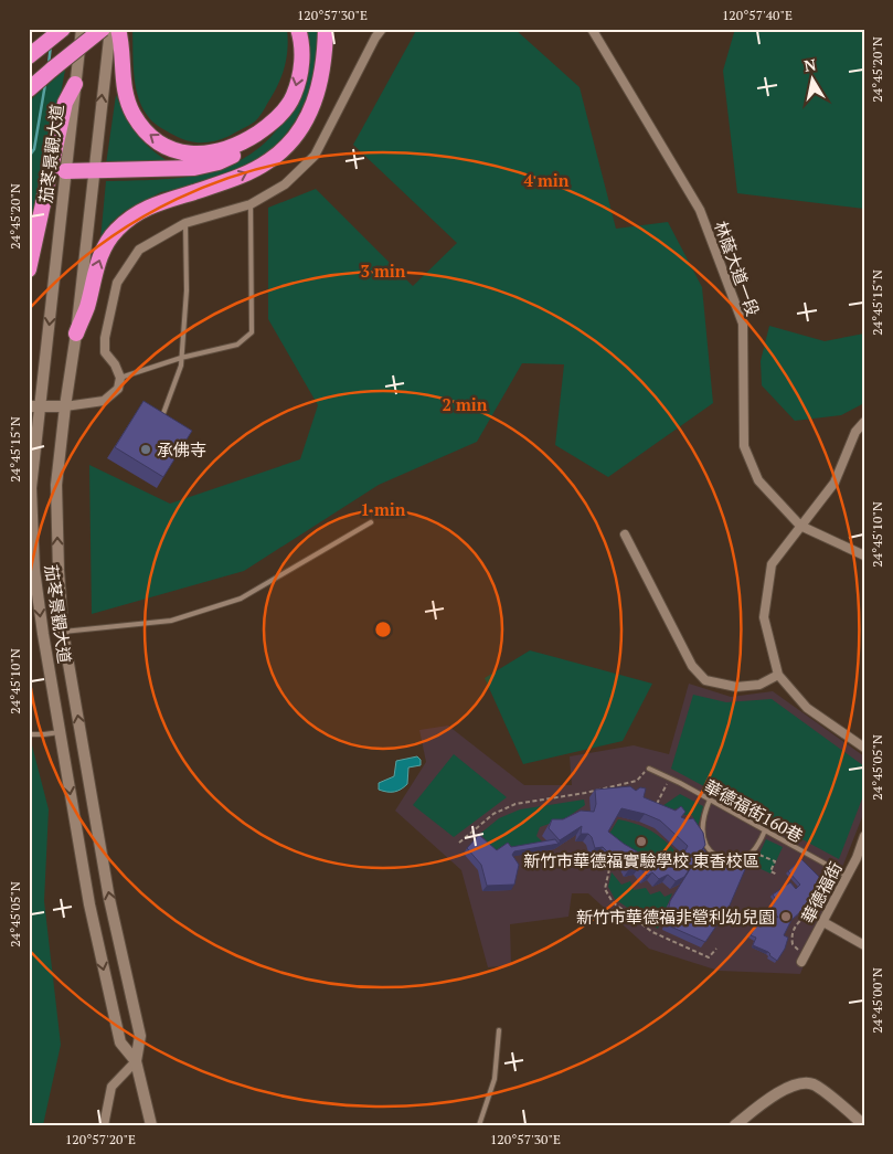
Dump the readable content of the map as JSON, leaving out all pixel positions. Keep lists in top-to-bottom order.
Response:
{
  "streets": {
    "street": ["茄苳景觀大道", "林蔭大道一段", "華德福街"],
    "lane": ["華德福街160巷"]
  },
  "crossings": [
    ["華德福街160巷", "華德福街"]
  ],
  "places": ["承佛寺", "新竹市華德福實驗學校 東香校區", "新竹市華德福非營利幼兒園"],
  "north": "top",
  "coordinates": [
    "120°57'30\"E",
    "120°57'40\"E",
    "24°45'20\"N",
    "24°45'15\"N",
    "24°45'10\"N",
    "24°45'05\"N",
    "24°45'00\"N",
    "120°57'20\"E"
  ],
  "rings": [
    "4 min",
    "3 min",
    "2 min",
    "1 min"
  ]
}
